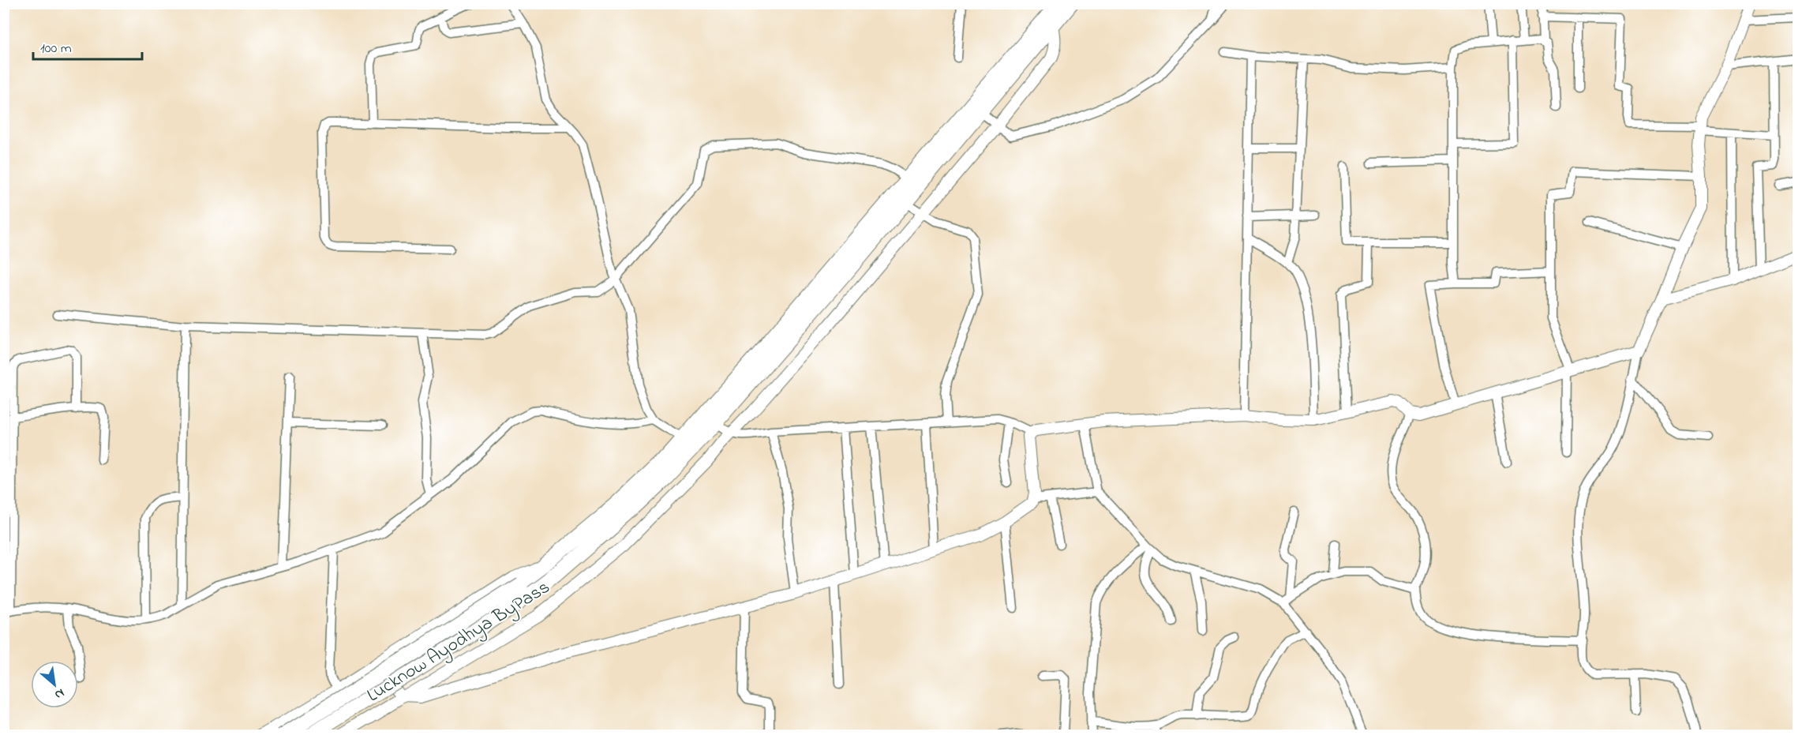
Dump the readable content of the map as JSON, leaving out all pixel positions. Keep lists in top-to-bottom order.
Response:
{
  "streets": {
    "street": ["Lucknow Ayodhya ByPass"]
  },
  "scale_bar": "100 m",
  "north": "bottom right"
}
